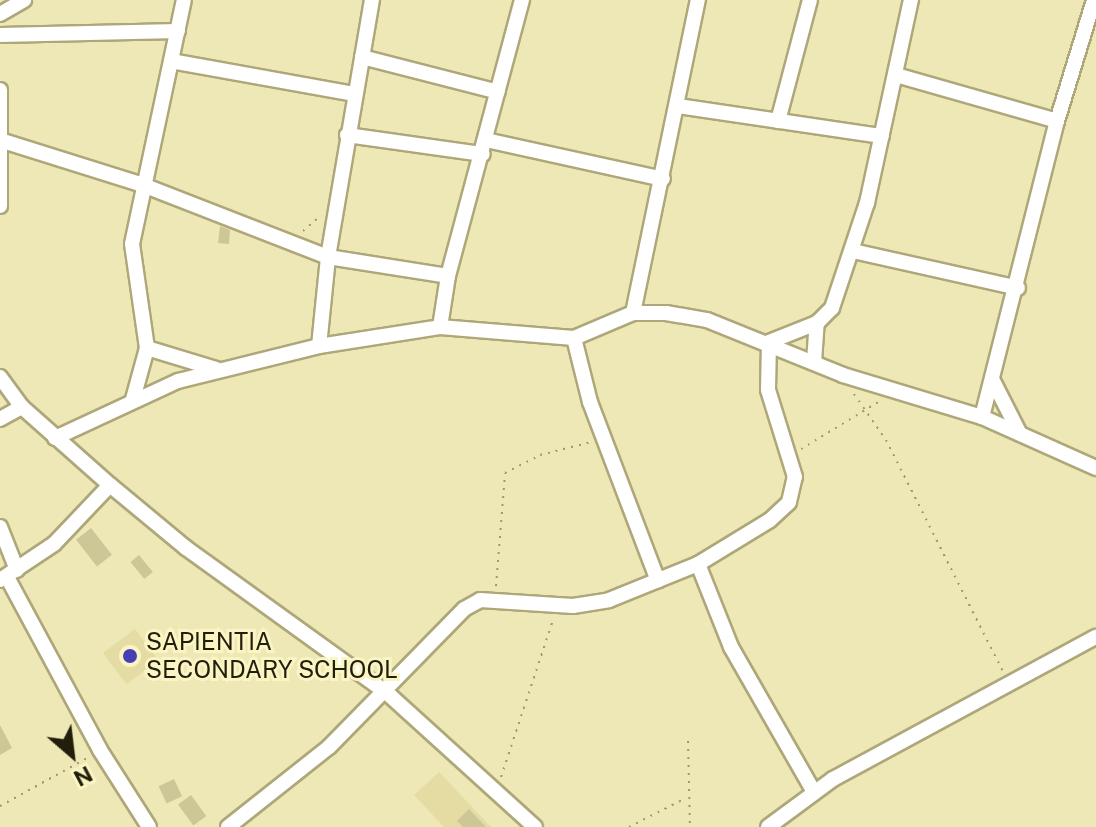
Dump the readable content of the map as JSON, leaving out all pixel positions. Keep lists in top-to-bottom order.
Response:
{
  "places": ["SAPIENTIA SECONDARY SCHOOL"],
  "north": "bottom right"
}
